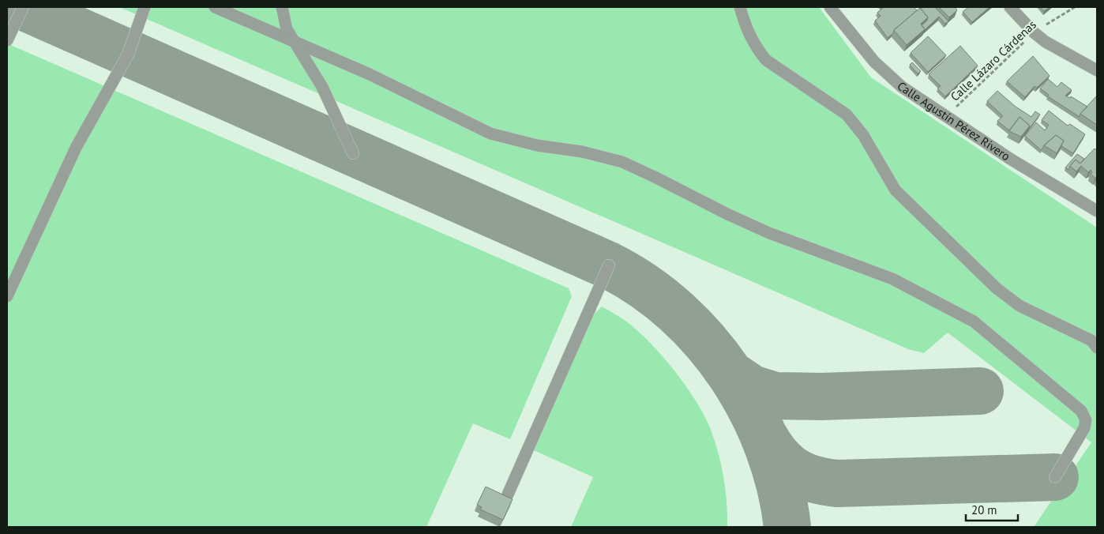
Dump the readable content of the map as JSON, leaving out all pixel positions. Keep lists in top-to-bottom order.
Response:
{
  "streets": {
    "street": ["Calle Agustín Pérez Rivero"],
    "path": ["Calle Lázaro Cárdenas"]
  },
  "crossings": [
    ["Calle Lázaro Cárdenas", "Calle Agustín Pérez Rivero"]
  ],
  "scale_bar": "20 m"
}
